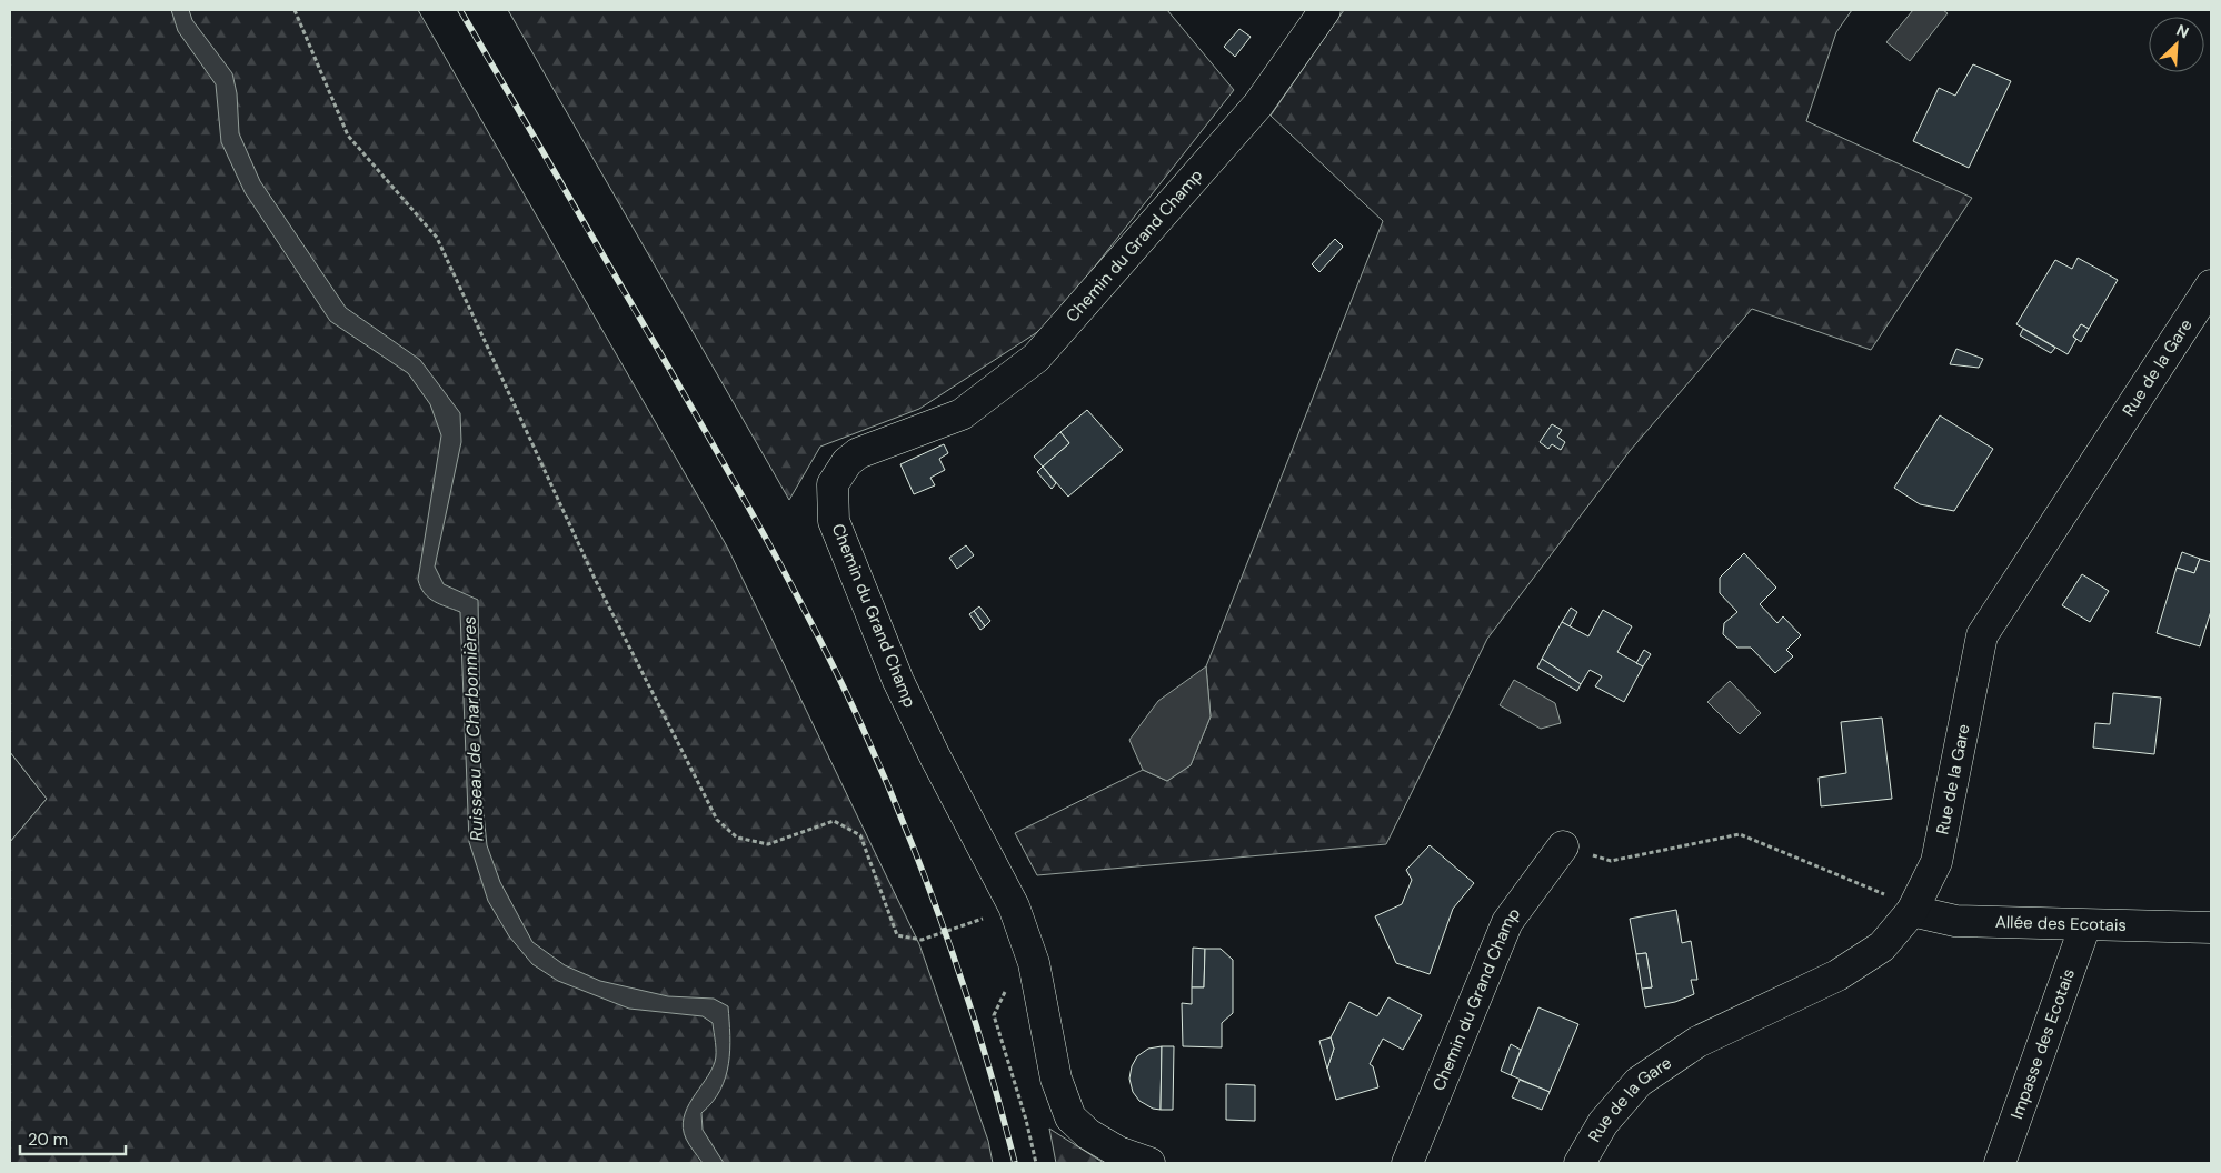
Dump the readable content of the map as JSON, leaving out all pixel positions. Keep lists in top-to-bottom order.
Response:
{
  "streets": {
    "street": [
      "Chemin du Grand Champ",
      "Rue de la Gare",
      "Allée des Ecotais",
      "Impasse des Ecotais"
    ]
  },
  "crossings": [
    ["Rue de la Gare", "Allée des Ecotais"],
    ["Allée des Ecotais", "Impasse des Ecotais"]
  ],
  "water": ["Ruisseau de Charbonnières"],
  "scale_bar": "20 m",
  "north": "top right"
}
